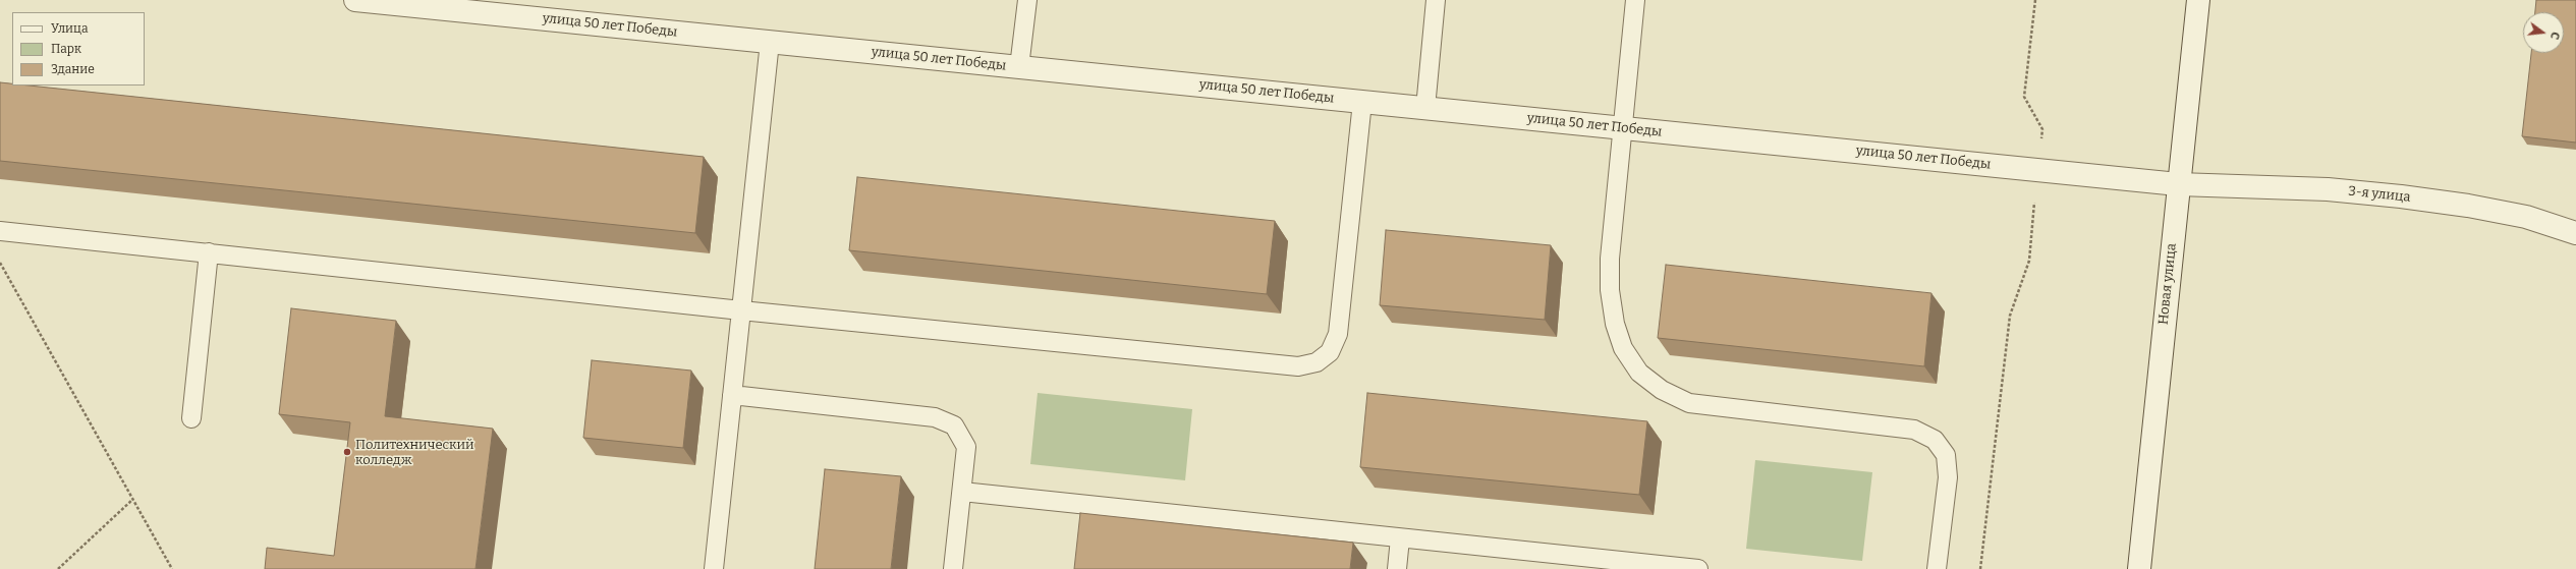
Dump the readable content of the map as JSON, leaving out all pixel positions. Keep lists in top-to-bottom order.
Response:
{
  "streets": {
    "street": ["улица 50 лет Победы", "3-я улица", "Новая улица"]
  },
  "crossings": [
    ["улица 50 лет Победы", "3-я улица"],
    ["улица 50 лет Победы", "Новая улица"],
    ["3-я улица", "Новая улица"]
  ],
  "places": ["Политехнический колледж"],
  "legend": ["Улица", "Парк", "Здание"],
  "north": "right"
}
